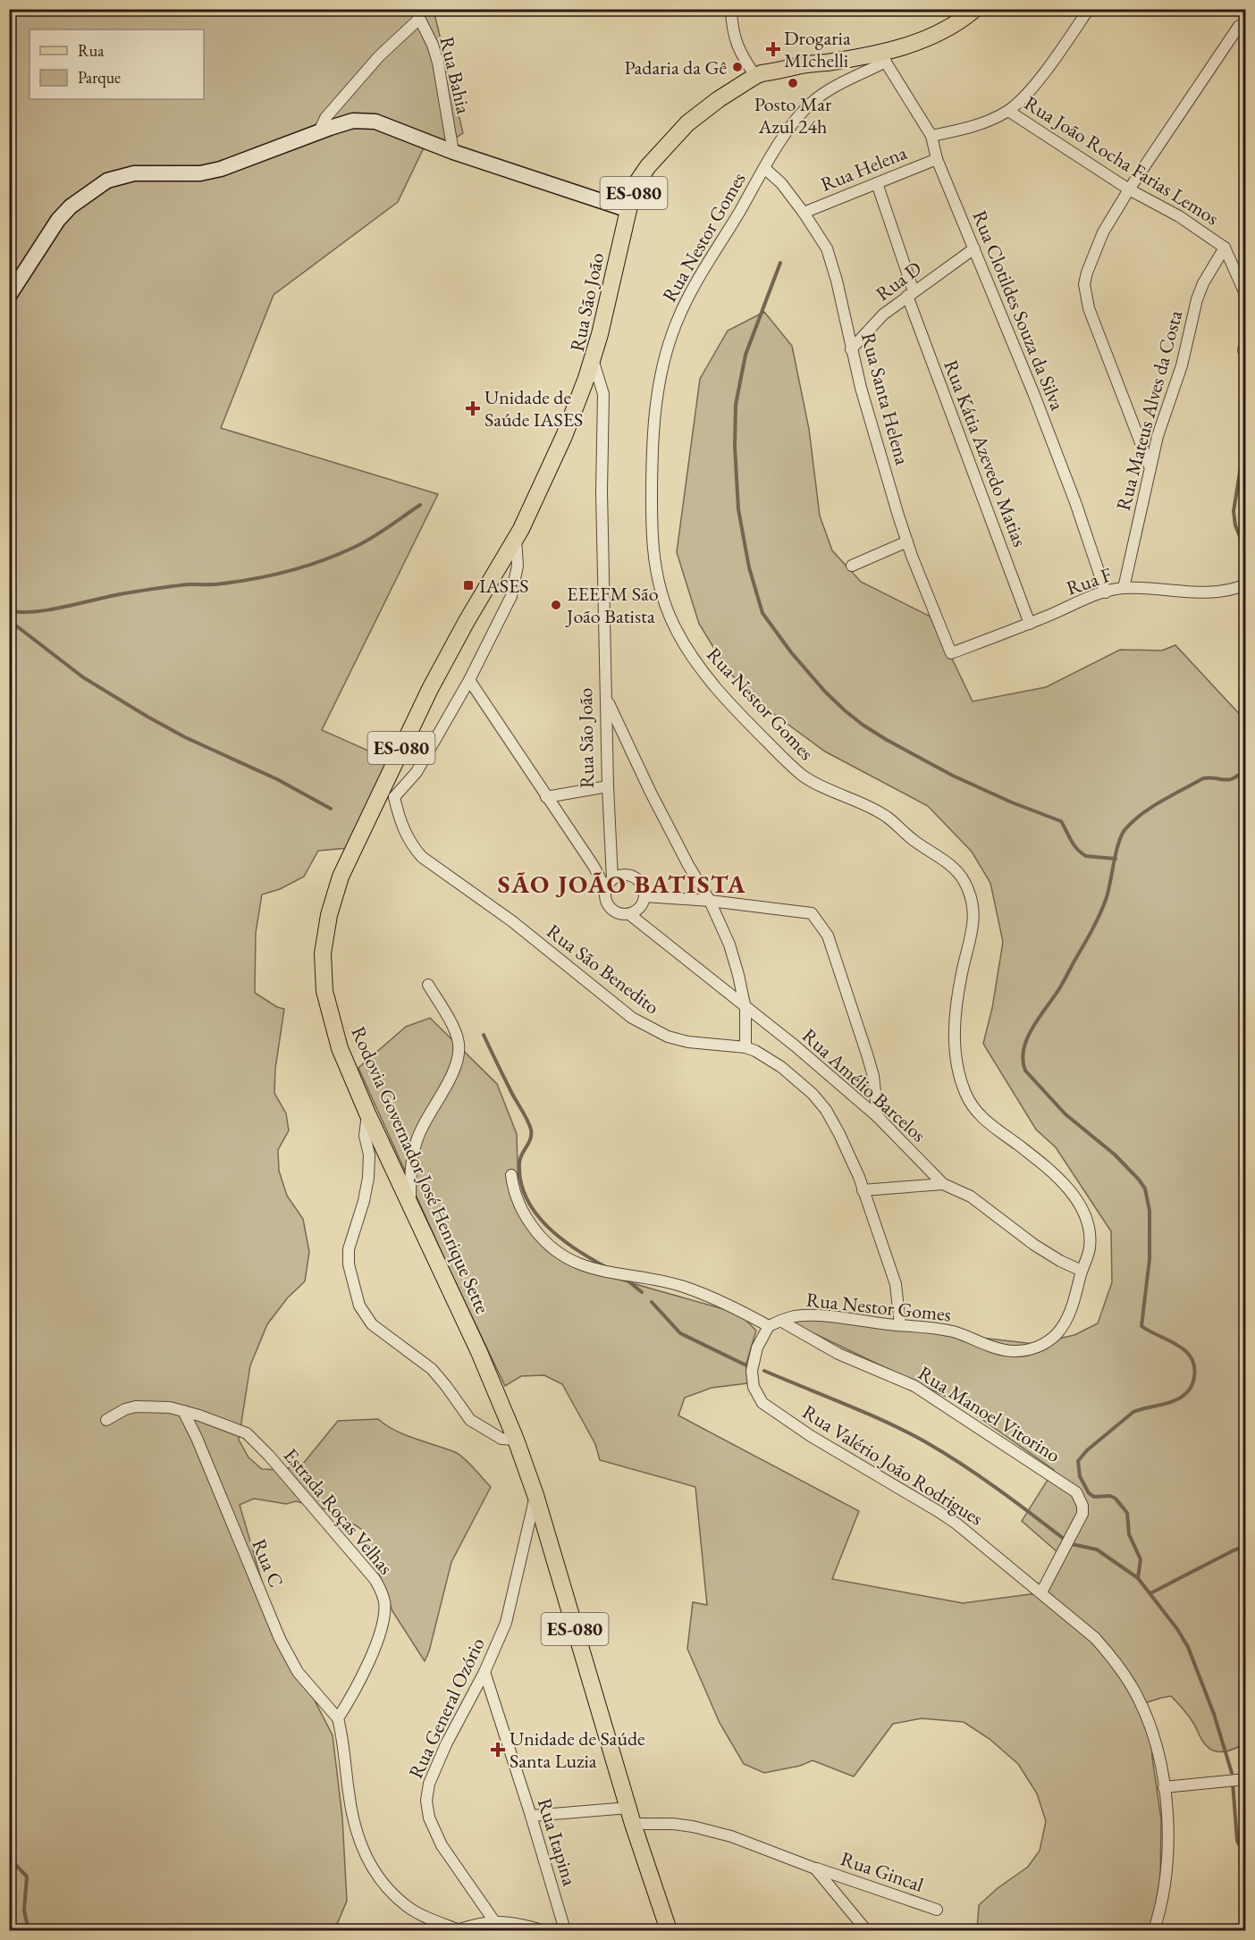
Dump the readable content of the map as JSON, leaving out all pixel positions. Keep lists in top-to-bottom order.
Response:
{
  "streets": {
    "main road": ["ES-080", "Rua São João", "Rodovia Governador José Henrique Sette"],
    "street": [
      "Rua Bahia",
      "Rua João Rocha Farias Lemos",
      "Rua Helena",
      "Rua Nestor Gomes",
      "Rua D",
      "Rua Clotildes Souza da Silva",
      "Rua Santa Helena",
      "Rua Mateus Alves da Costa",
      "Rua Kátia Azevedo Matias",
      "Rua F",
      "Rua São Benedito",
      "Rua Amélio Barcelos",
      "Rua Manoel Vitorino",
      "Rua Valério João Rodrigues",
      "Estrada Roças Velhas",
      "Rua C",
      "Rua General Ozório",
      "Rua Itapina",
      "Rua Gincal"
    ]
  },
  "crossings": [
    ["Rua João Rocha Farias Lemos", "Rua Mateus Alves da Costa"],
    ["Rua Helena", "Rua Clotildes Souza da Silva"],
    ["Rua Helena", "Rua Santa Helena"],
    ["Rua Helena", "Rua Kátia Azevedo Matias"],
    ["ES-080", "Rua Nestor Gomes"],
    ["ES-080", "Rua São João"],
    ["ES-080", "Rua Clotildes Souza da Silva"],
    ["Rua Nestor Gomes", "Rua São João"],
    ["Rua Nestor Gomes", "Rua Clotildes Souza da Silva"],
    ["Rua Nestor Gomes", "Rua Santa Helena"],
    ["Rua Nestor Gomes", "Rua São Benedito"],
    ["Rua Nestor Gomes", "Rua Amélio Barcelos"],
    ["Rua Nestor Gomes", "Rua Manoel Vitorino"],
    ["Rua Nestor Gomes", "Rua Valério João Rodrigues"],
    ["Rua D", "Rua Clotildes Souza da Silva"],
    ["Rua D", "Rua Santa Helena"],
    ["Rua D", "Rua Kátia Azevedo Matias"],
    ["Rua São João", "Rua Clotildes Souza da Silva"],
    ["Rua São João", "Rua Amélio Barcelos"],
    ["Rua São João", "Rodovia Governador José Henrique Sette"],
    ["Rua Clotildes Souza da Silva", "Rua F"],
    ["Rua Santa Helena", "Rua F"],
    ["Rua Mateus Alves da Costa", "Rua F"],
    ["Rua Kátia Azevedo Matias", "Rua F"],
    ["Rua São Benedito", "Rodovia Governador José Henrique Sette"],
    ["Rodovia Governador José Henrique Sette", "Rua General Ozório"],
    ["Rodovia Governador José Henrique Sette", "Rua Gincal"],
    ["Rua Manoel Vitorino", "Rua Valério João Rodrigues"],
    ["Estrada Roças Velhas", "Rua C"],
    ["Rua General Ozório", "Rua Itapina"]
  ],
  "districts": ["SÃO JOÃO BATISTA"],
  "places": {
    "health": ["Drogaria MIchelli", "Unidade de Saúde IASES", "Unidade de Saúde Santa Luzia"],
    "other": ["Padaria da Gê", "Posto Mar Azul 24h", "EEEFM São João Batista"],
    "transit": ["IASES"]
  },
  "legend": ["Rua", "Parque"]
}
